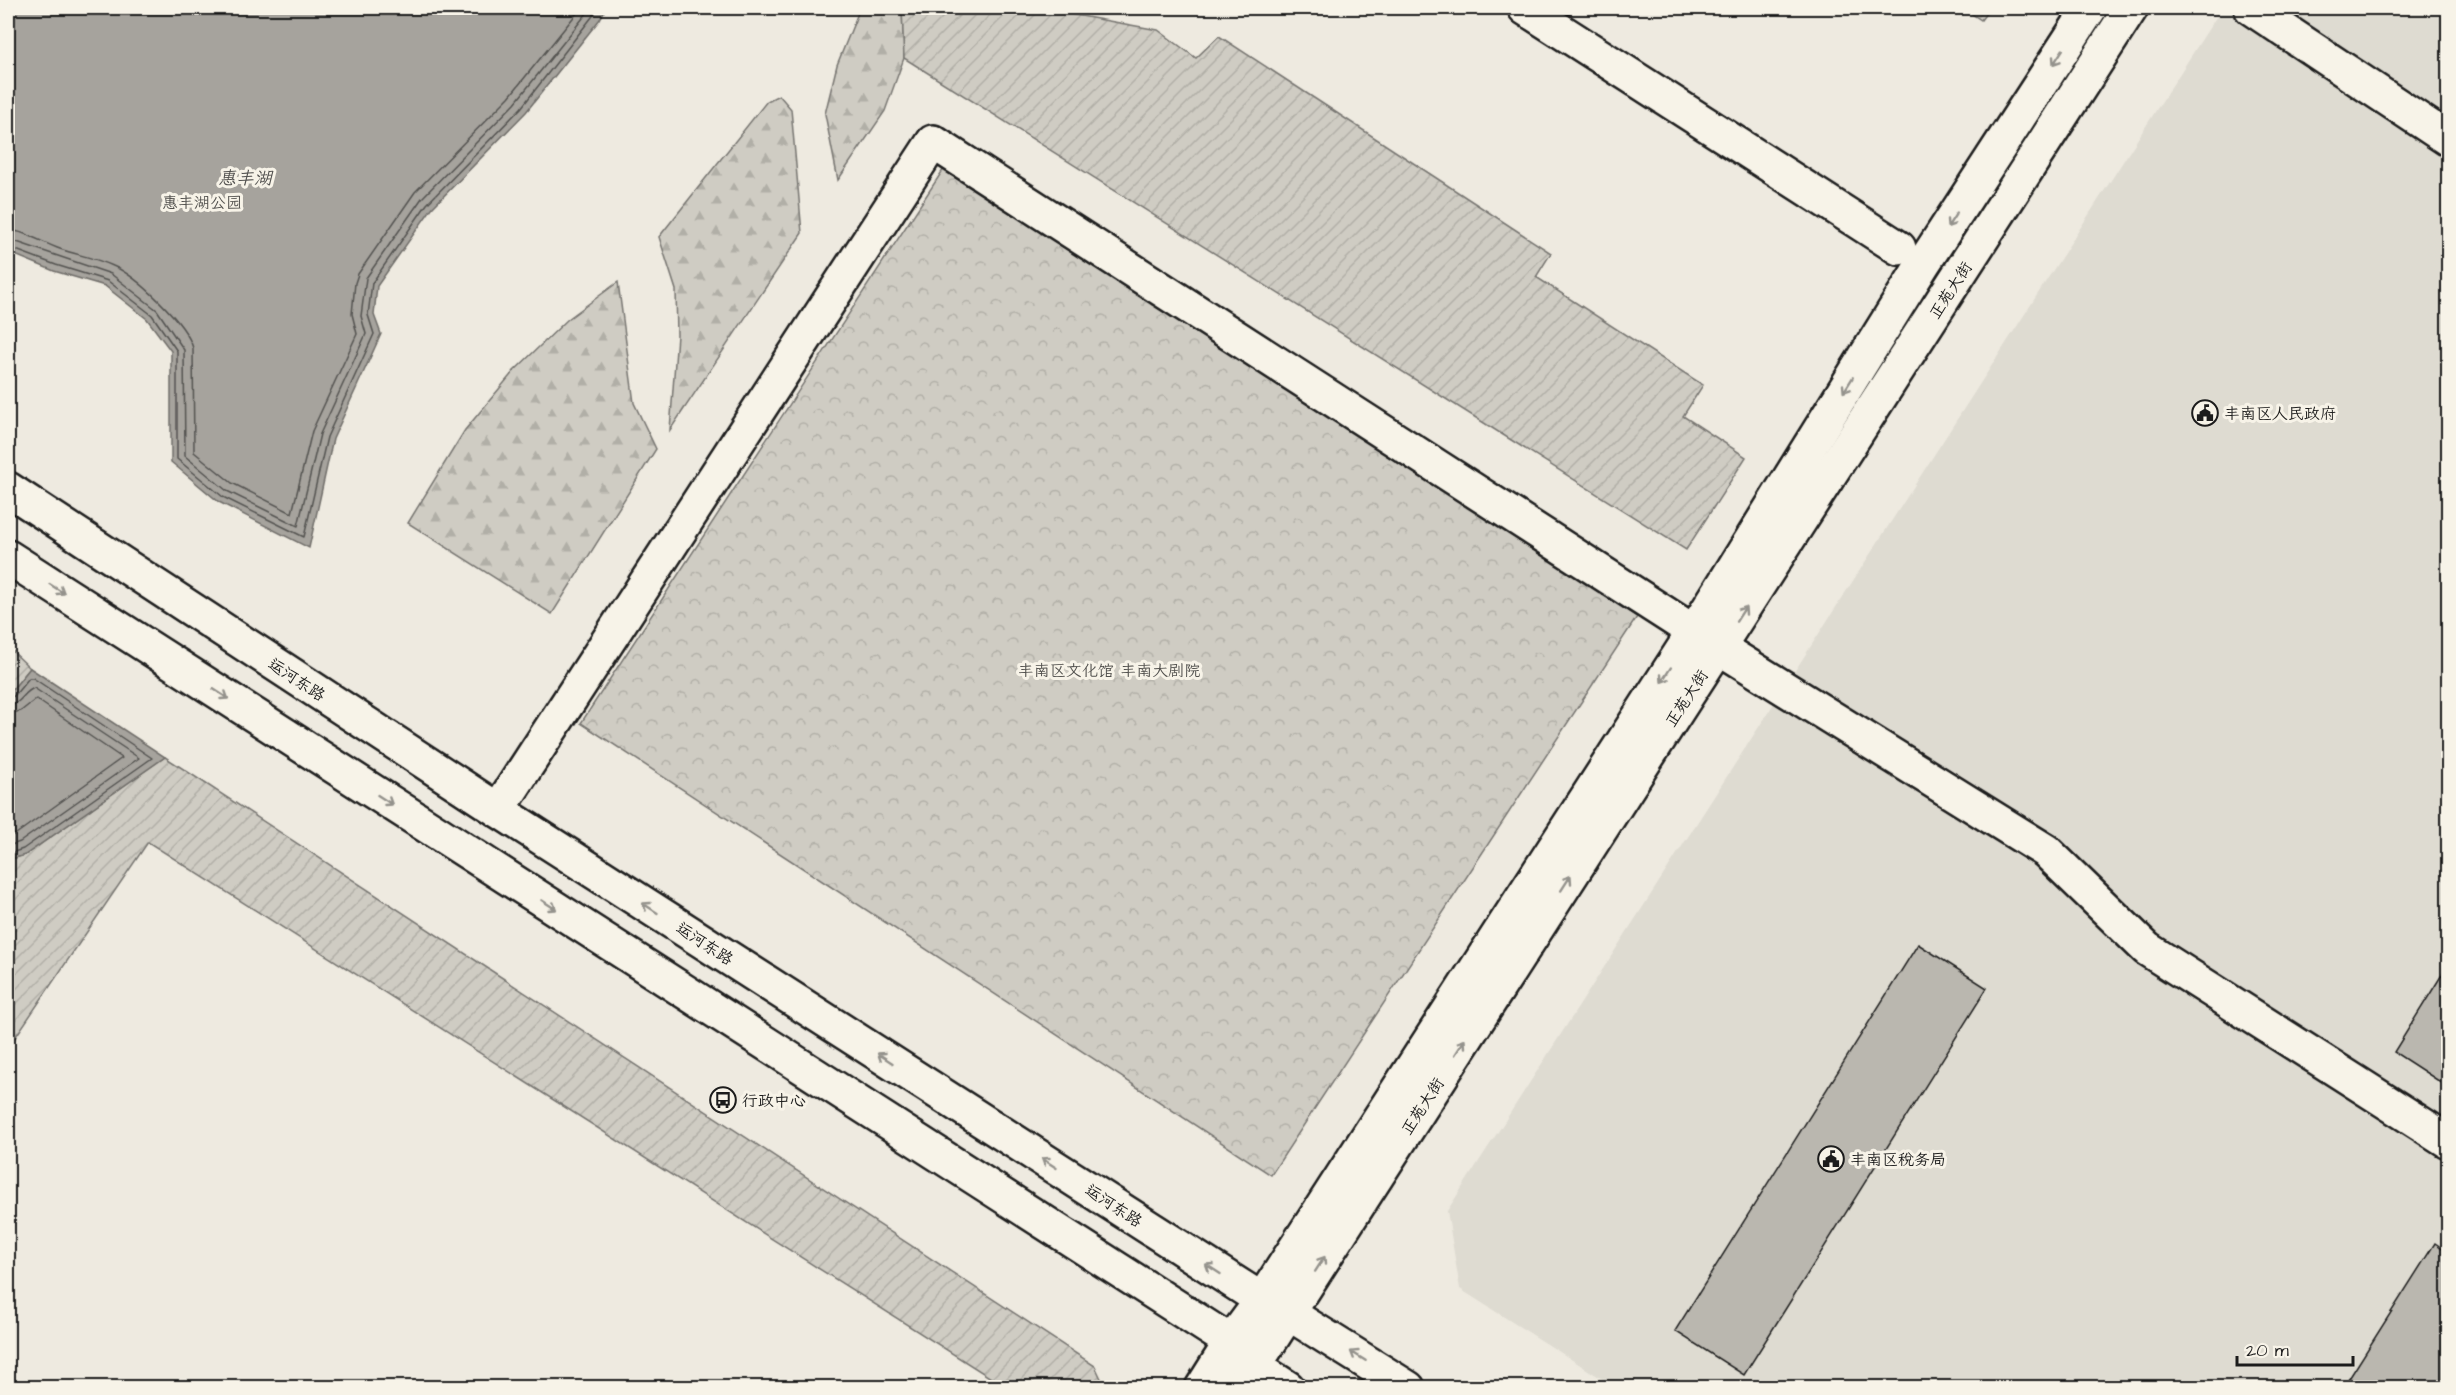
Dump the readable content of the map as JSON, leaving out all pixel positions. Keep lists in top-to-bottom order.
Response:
{
  "streets": {
    "street": ["正苑大街", "运河东路"]
  },
  "crossings": [
    ["正苑大街", "运河东路"]
  ],
  "water": ["惠丰湖"],
  "parks": ["惠丰湖公园", "丰南区文化馆 丰南大剧院"],
  "places": {
    "public building": ["丰南区人民政府", "丰南区税务局"],
    "bus stop": ["行政中心"]
  },
  "scale_bar": "20 m"
}
